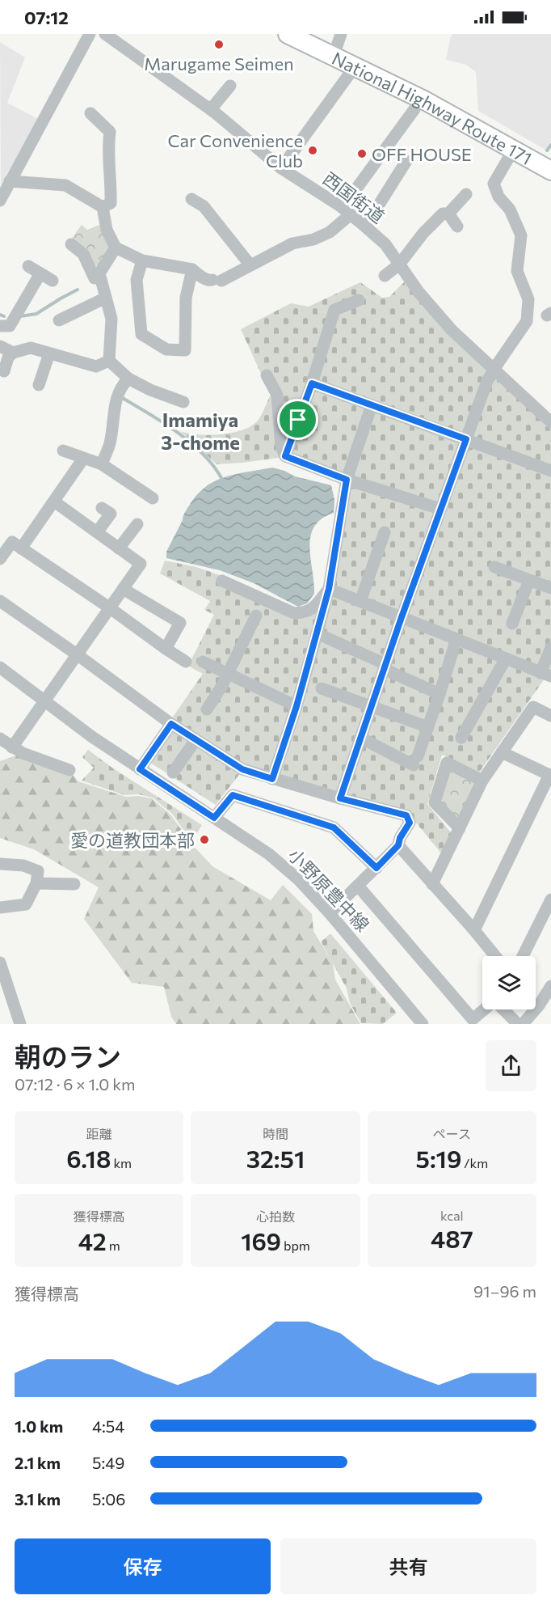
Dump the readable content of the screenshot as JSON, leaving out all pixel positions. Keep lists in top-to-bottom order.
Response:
{
  "streets": {
    "highway": ["National Highway Route 171"],
    "street": ["西国街道", "小野原豊中線"]
  },
  "districts": ["Imamiya 3-chome"],
  "places": [
    "Marugame Seimen",
    "Car Convenience Club",
    "OFF HOUSE",
    "愛の道教団本部"
  ],
  "page": {
    "status": "07:12",
    "heading": ["朝のラン", "07:12 · 6 × 1.0 km"],
    "stats": [
      ["距離", "6.18 km"],
      ["時間", "32:51"],
      ["ペース", "5:19 /km"],
      ["獲得標高", "42 m"],
      ["心拍数", "169 bpm"],
      ["kcal", "487"]
    ],
    "chart": ["獲得標高", "91–96 m"],
    "list": [
      {
        "name": "1.0 km",
        "note": "4:54"
      },
      {
        "name": "2.1 km",
        "note": "5:49"
      },
      {
        "name": "3.1 km",
        "note": "5:06"
      }
    ],
    "buttons": ["保存", "共有"]
  }
}
